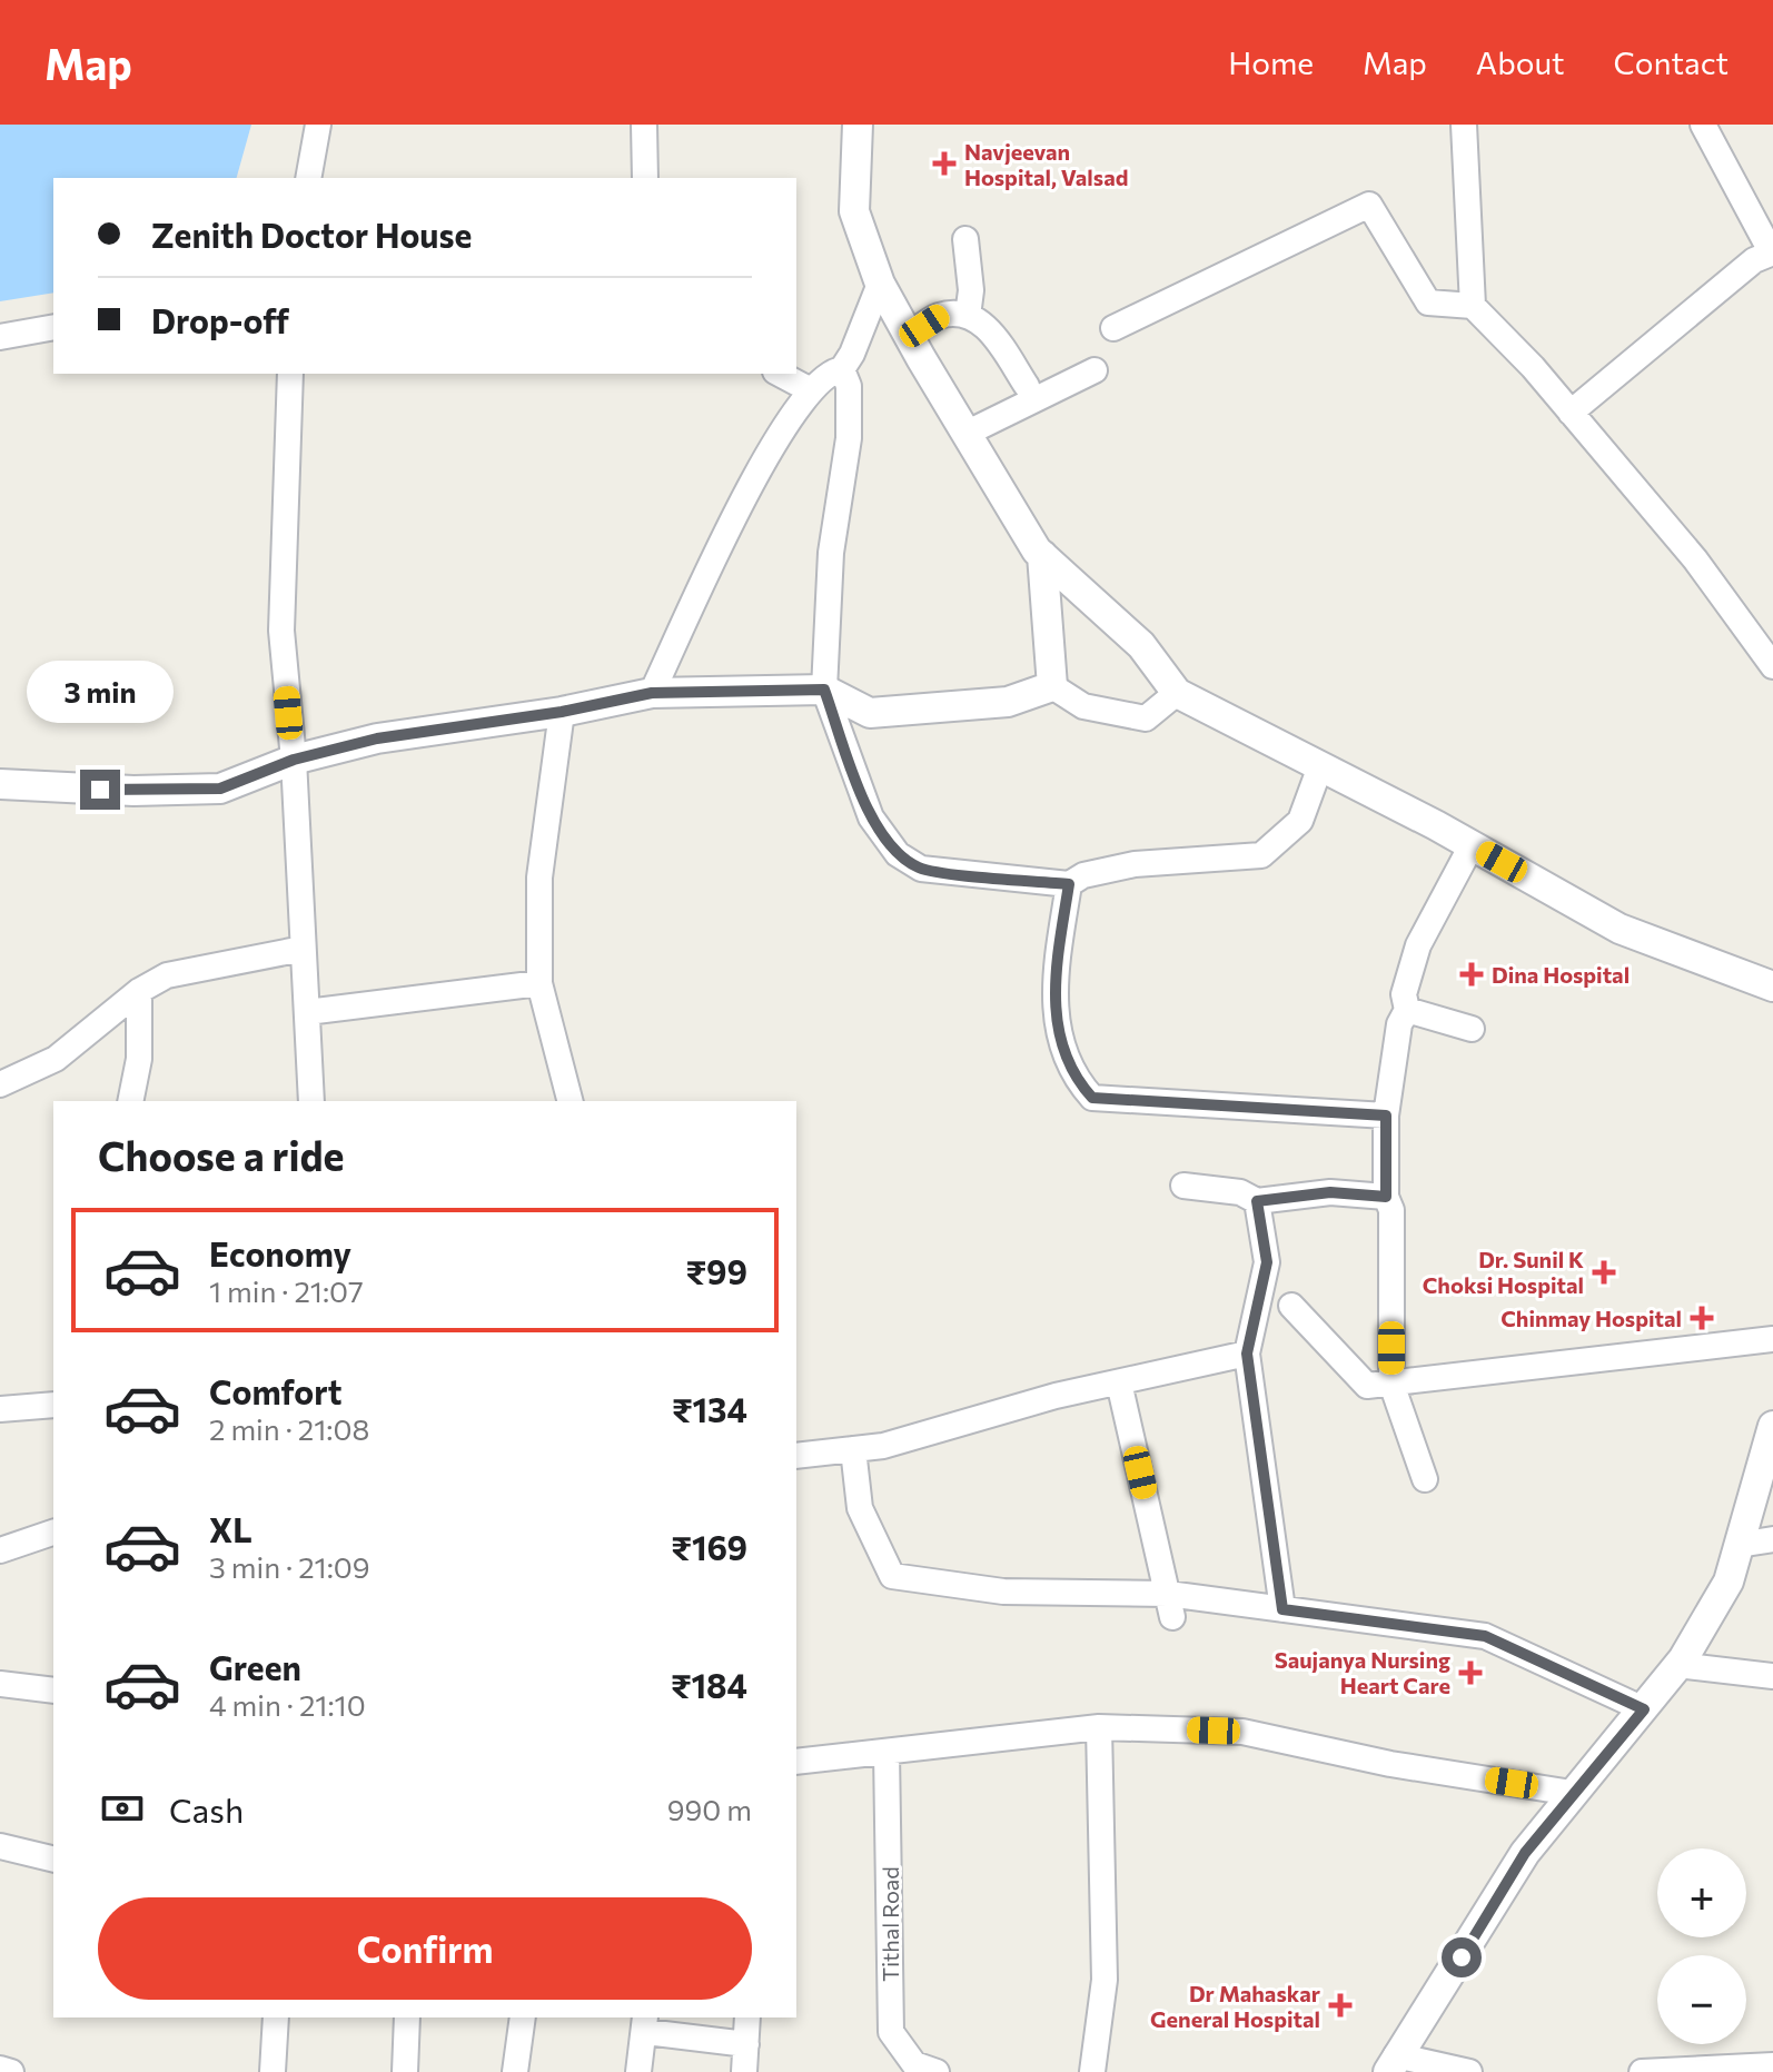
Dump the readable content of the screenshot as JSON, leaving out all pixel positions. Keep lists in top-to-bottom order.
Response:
{
  "streets": {
    "street": ["Tithal Road"]
  },
  "places": {
    "health": [
      "Navjeevan Hospital, Valsad",
      "Dina Hospital",
      "Dr. Sunil K Choksi Hospital",
      "Chinmay Hospital",
      "Saujanya Nursing Heart Care",
      "Dr Mahaskar General Hospital"
    ]
  },
  "page": {
    "header": "Map",
    "nav": [
      "Home",
      "Map",
      "About",
      "Contact"
    ],
    "banner": ["Zenith Doctor House", "Drop-off"],
    "bubble": "3 min",
    "heading": "Choose a ride",
    "list": [
      {
        "name": "Economy",
        "note": "1 min · 21:07",
        "value": "₹99"
      },
      {
        "name": "Comfort",
        "note": "2 min · 21:08",
        "value": "₹134"
      },
      {
        "name": "XL",
        "note": "3 min · 21:09",
        "value": "₹169"
      },
      {
        "name": "Green",
        "note": "4 min · 21:10",
        "value": "₹184"
      }
    ],
    "pay": ["Cash", "990 m"],
    "map_buttons": ["+", "−"],
    "buttons": "Confirm"
  }
}
